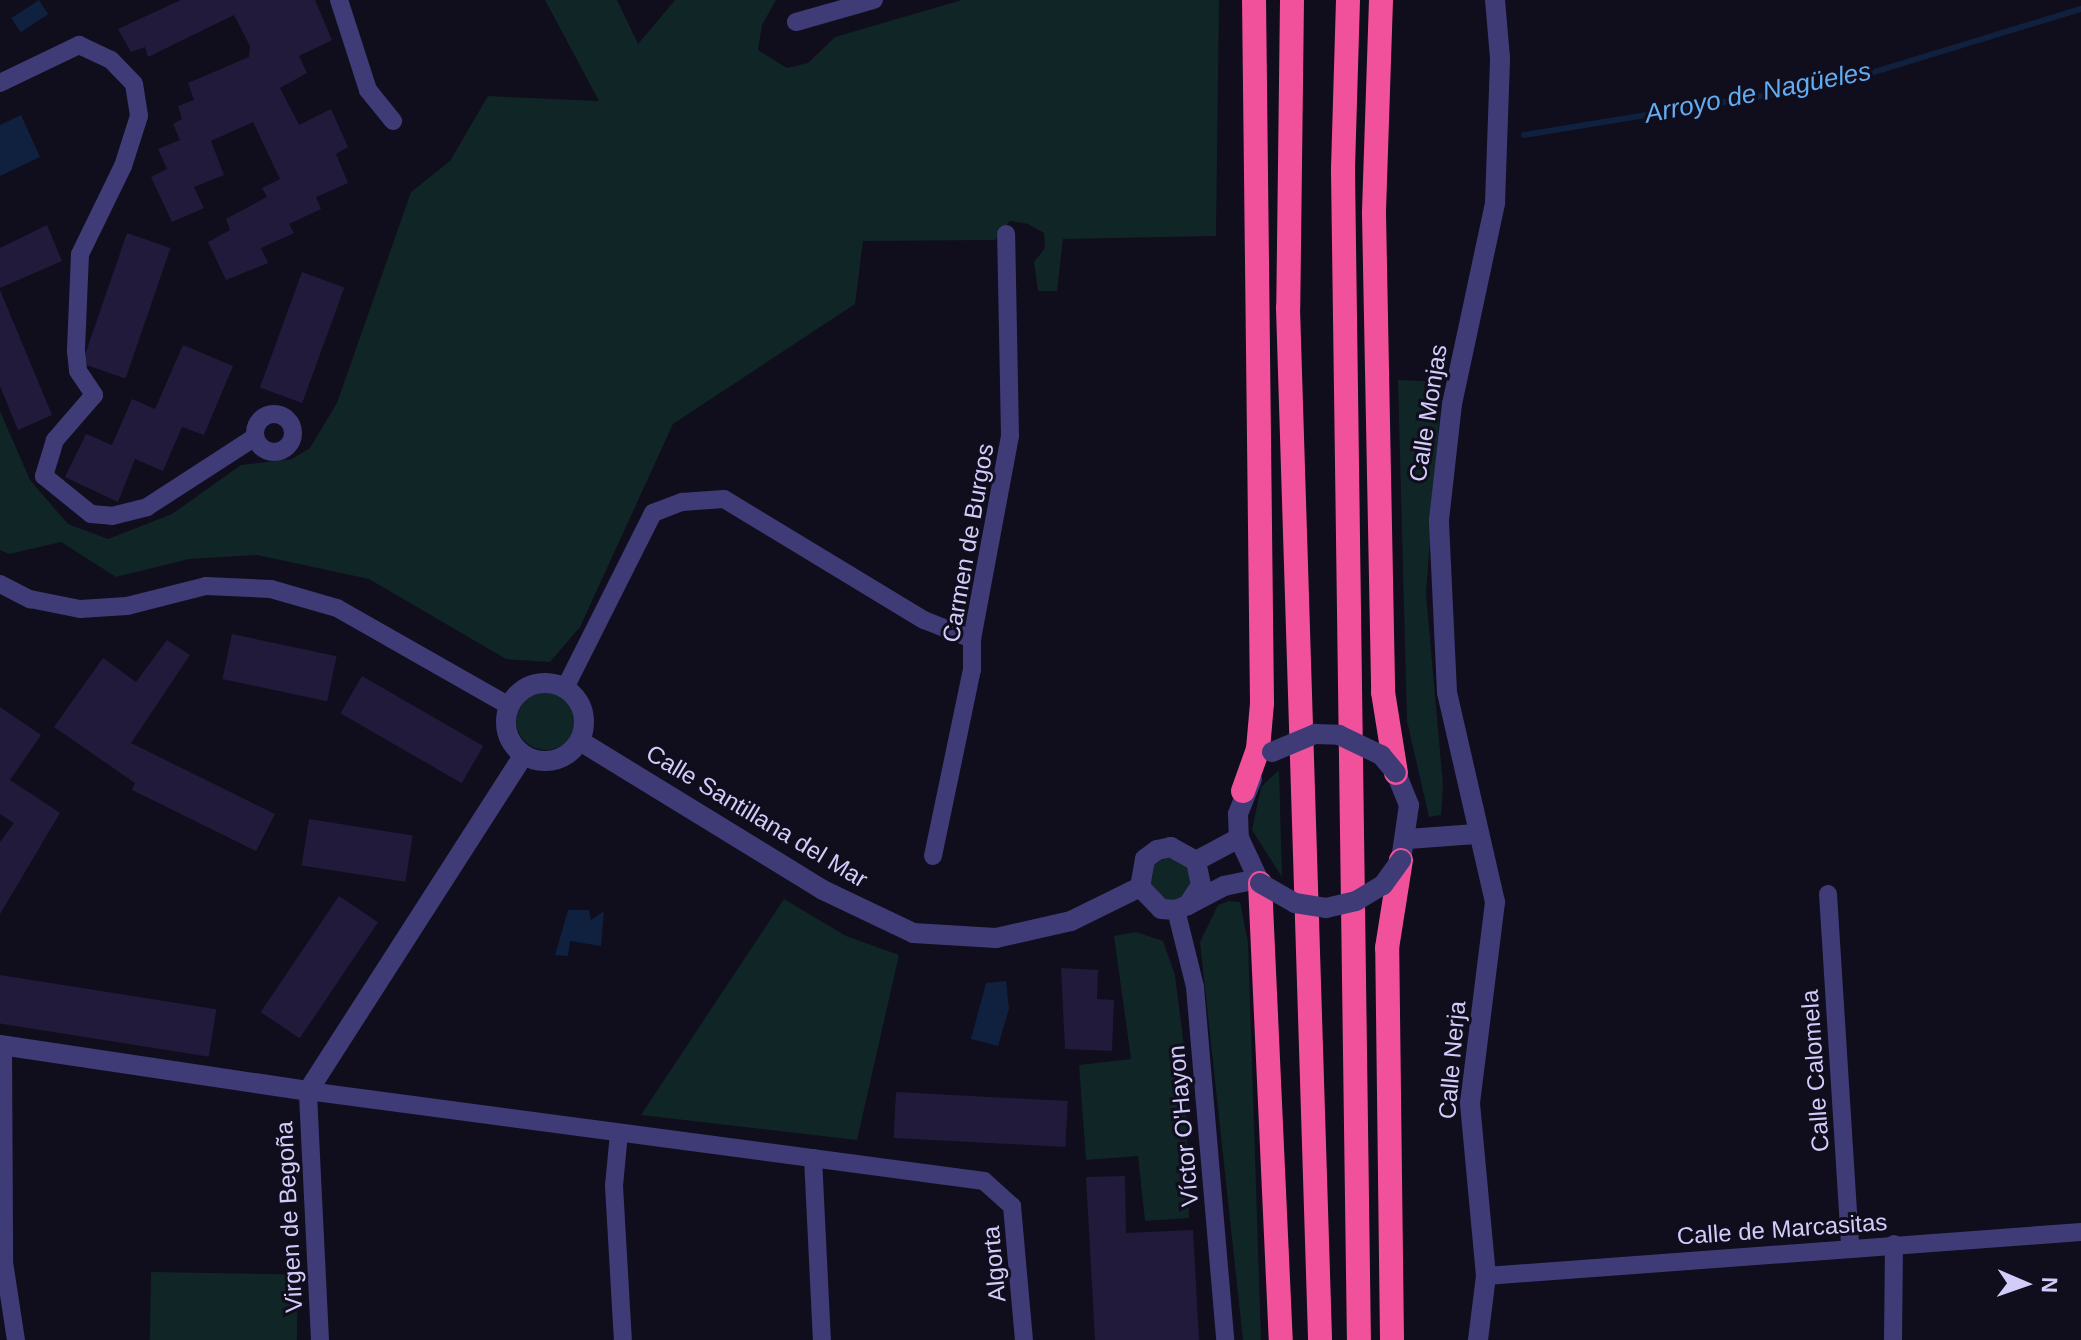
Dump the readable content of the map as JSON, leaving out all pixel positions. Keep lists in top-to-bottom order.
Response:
{
  "streets": {
    "street": [
      "Calle Monjas",
      "Carmen de Burgos",
      "Calle Santillana del Mar",
      "Calle Nerja",
      "Calle Calomela",
      "Víctor O'Hayon",
      "Virgen de Begoña",
      "Calle de Marcasitas",
      "Algorta"
    ]
  },
  "crossings": [
    ["Calle Monjas", "Calle Nerja"],
    ["Calle Santillana del Mar", "Víctor O'Hayon"],
    ["Calle Nerja", "Calle de Marcasitas"],
    ["Calle Calomela", "Calle de Marcasitas"],
    ["Virgen de Begoña", "Algorta"]
  ],
  "water": ["Arroyo de Nagüeles"],
  "north": "right"
}
